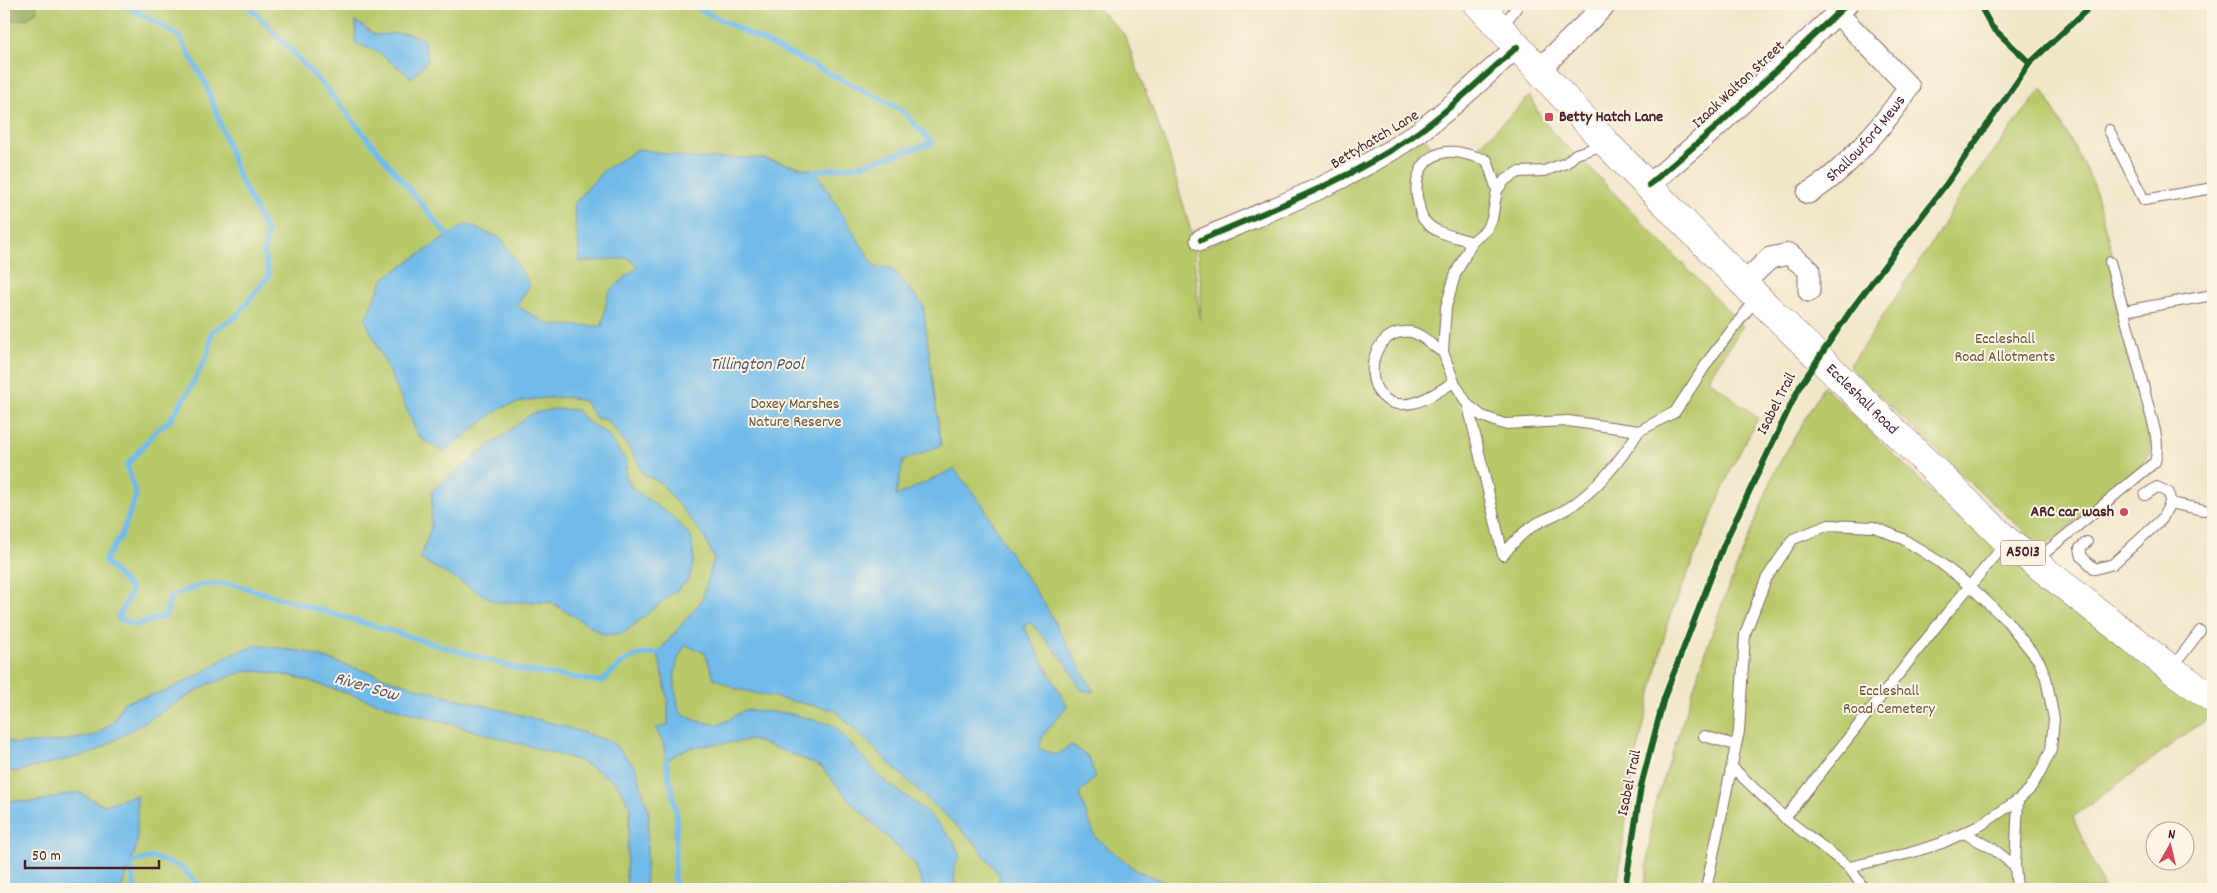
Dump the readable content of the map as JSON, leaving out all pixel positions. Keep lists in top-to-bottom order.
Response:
{
  "streets": {
    "main road": ["Eccleshall Road", "A5013"],
    "street": ["Izaak Walton Street", "Shallowford Mews", "Bettyhatch Lane"],
    "cycle path": ["Isabel Trail"]
  },
  "crossings": [
    ["Izaak Walton Street", "Shallowford Mews"],
    ["Izaak Walton Street", "Eccleshall Road"],
    ["Bettyhatch Lane", "Eccleshall Road"]
  ],
  "water": ["Tillington Pool", "River Sow"],
  "parks": ["Eccleshall Road Allotments", "Doxey Marshes Nature Reserve", "Eccleshall Road Cemetery"],
  "places": {
    "transit": ["Betty Hatch Lane"],
    "other": ["ARC car wash"]
  },
  "scale_bar": "50 m",
  "north": "top"
}
